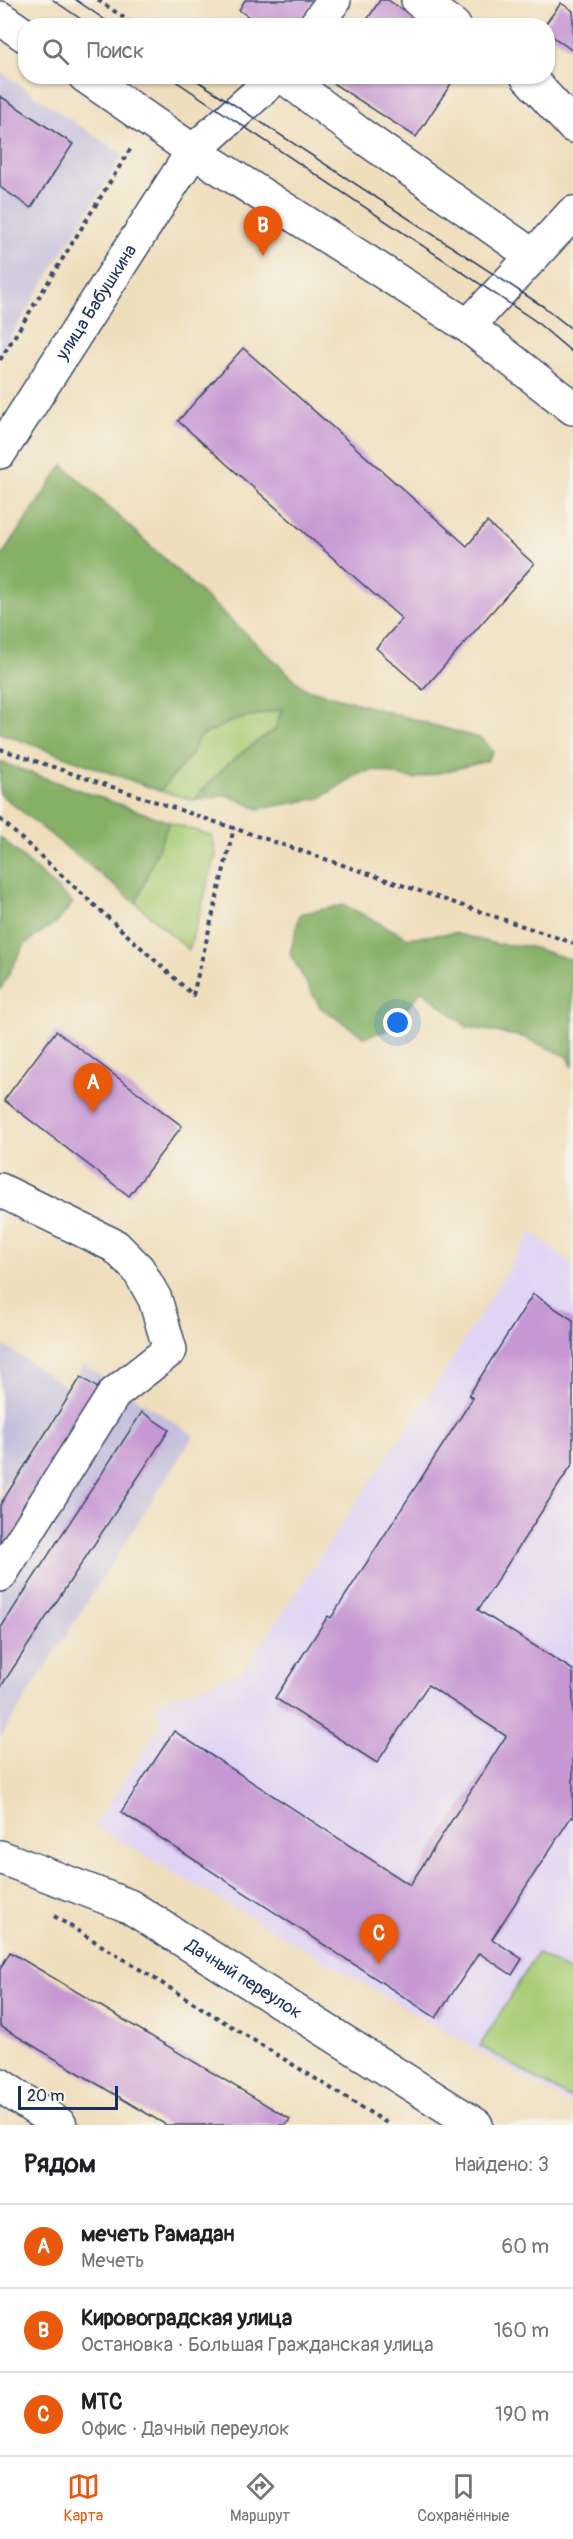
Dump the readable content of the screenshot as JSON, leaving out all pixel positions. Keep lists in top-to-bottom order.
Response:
{
  "streets": {
    "street": ["улица Бабушкина", "Дачный переулок"]
  },
  "scale_bar": "20 m",
  "page": {
    "search": "Поиск",
    "pins": ["B", "A", "C"],
    "scale": "20 m",
    "heading": ["Рядом", "Найдено: 3"],
    "list": [
      {
        "mark": "A",
        "name": "мечеть Рамадан",
        "note": "Мечеть",
        "value": "60 m"
      },
      {
        "mark": "B",
        "name": "Кировоградская улица",
        "note": "Остановка · Большая Гражданская улица",
        "value": "160 m"
      },
      {
        "mark": "C",
        "name": "МТС",
        "note": "Офис · Дачный переулок",
        "value": "190 m"
      }
    ],
    "nav": ["Карта", "Маршрут", "Сохранённые"]
  }
}
